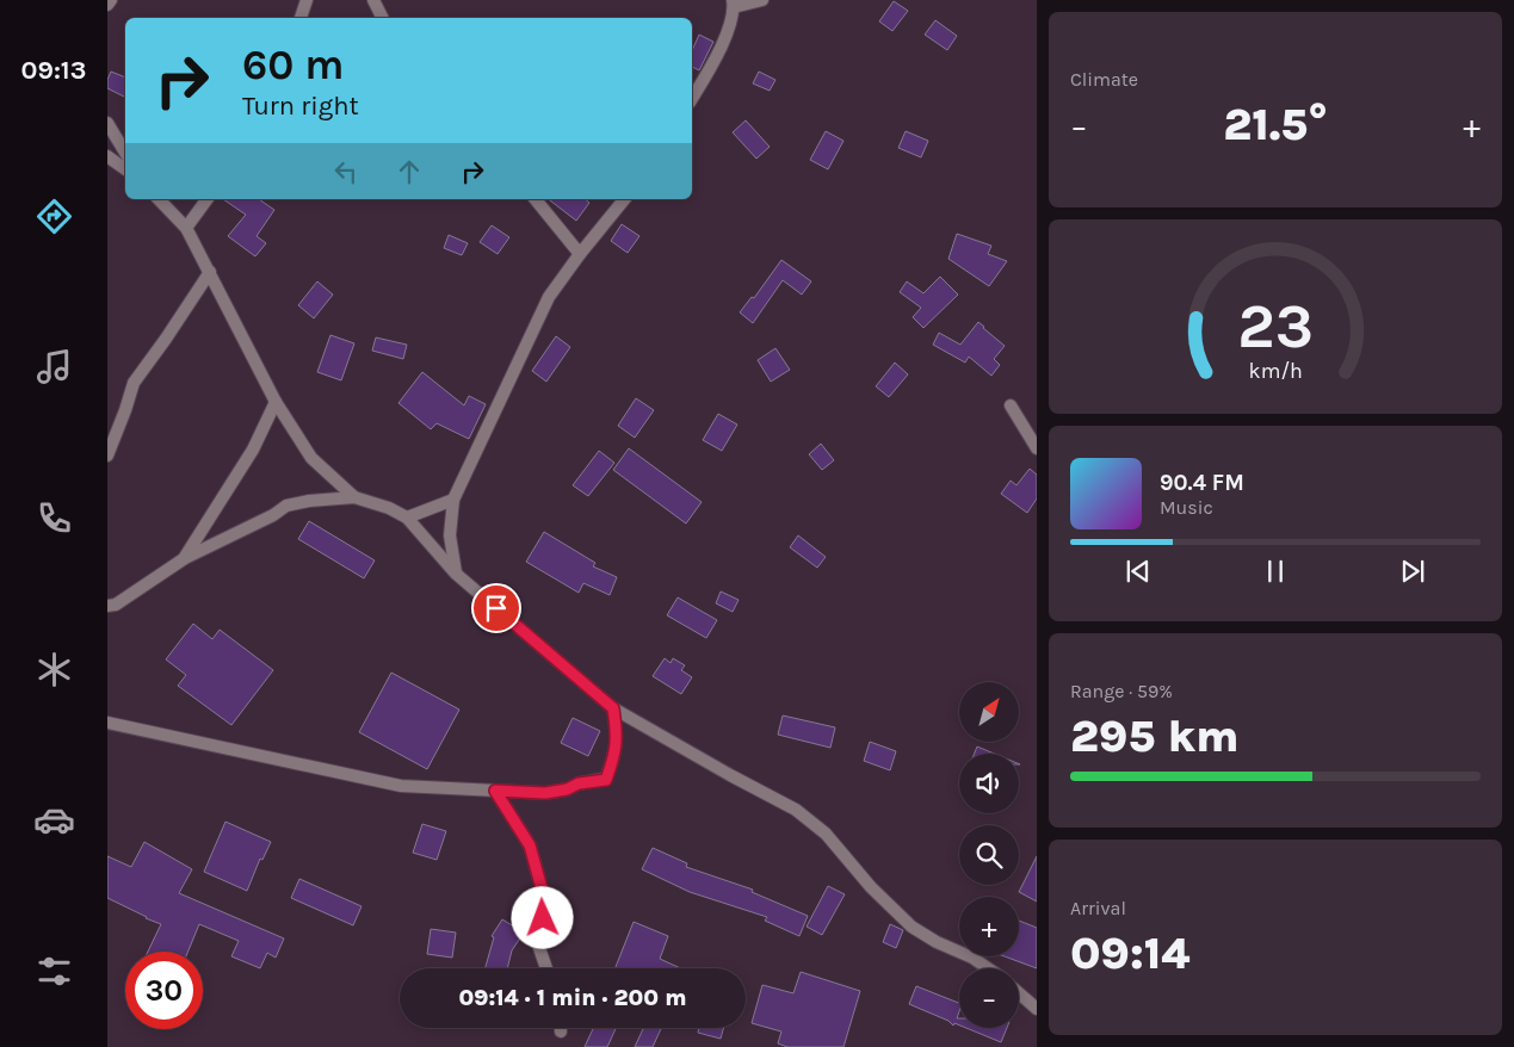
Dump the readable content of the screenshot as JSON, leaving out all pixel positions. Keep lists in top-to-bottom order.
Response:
{
  "north": "top right",
  "page": {
    "tabs": "09:13",
    "tile": [
      "Climate",
      ["Range · 59%", "295 km"],
      ["Arrival", "09:14"]
    ],
    "turn": ["60 m", "Turn right"],
    "heat": ["−", "21.5°", "+"],
    "song": ["90.4 FM", "Music"],
    "map_buttons": ["+", "−"],
    "limit": "30",
    "trip": "09:14 · 1 min · 200 m",
    "gauge": ["23", "km/h"]
  }
}
